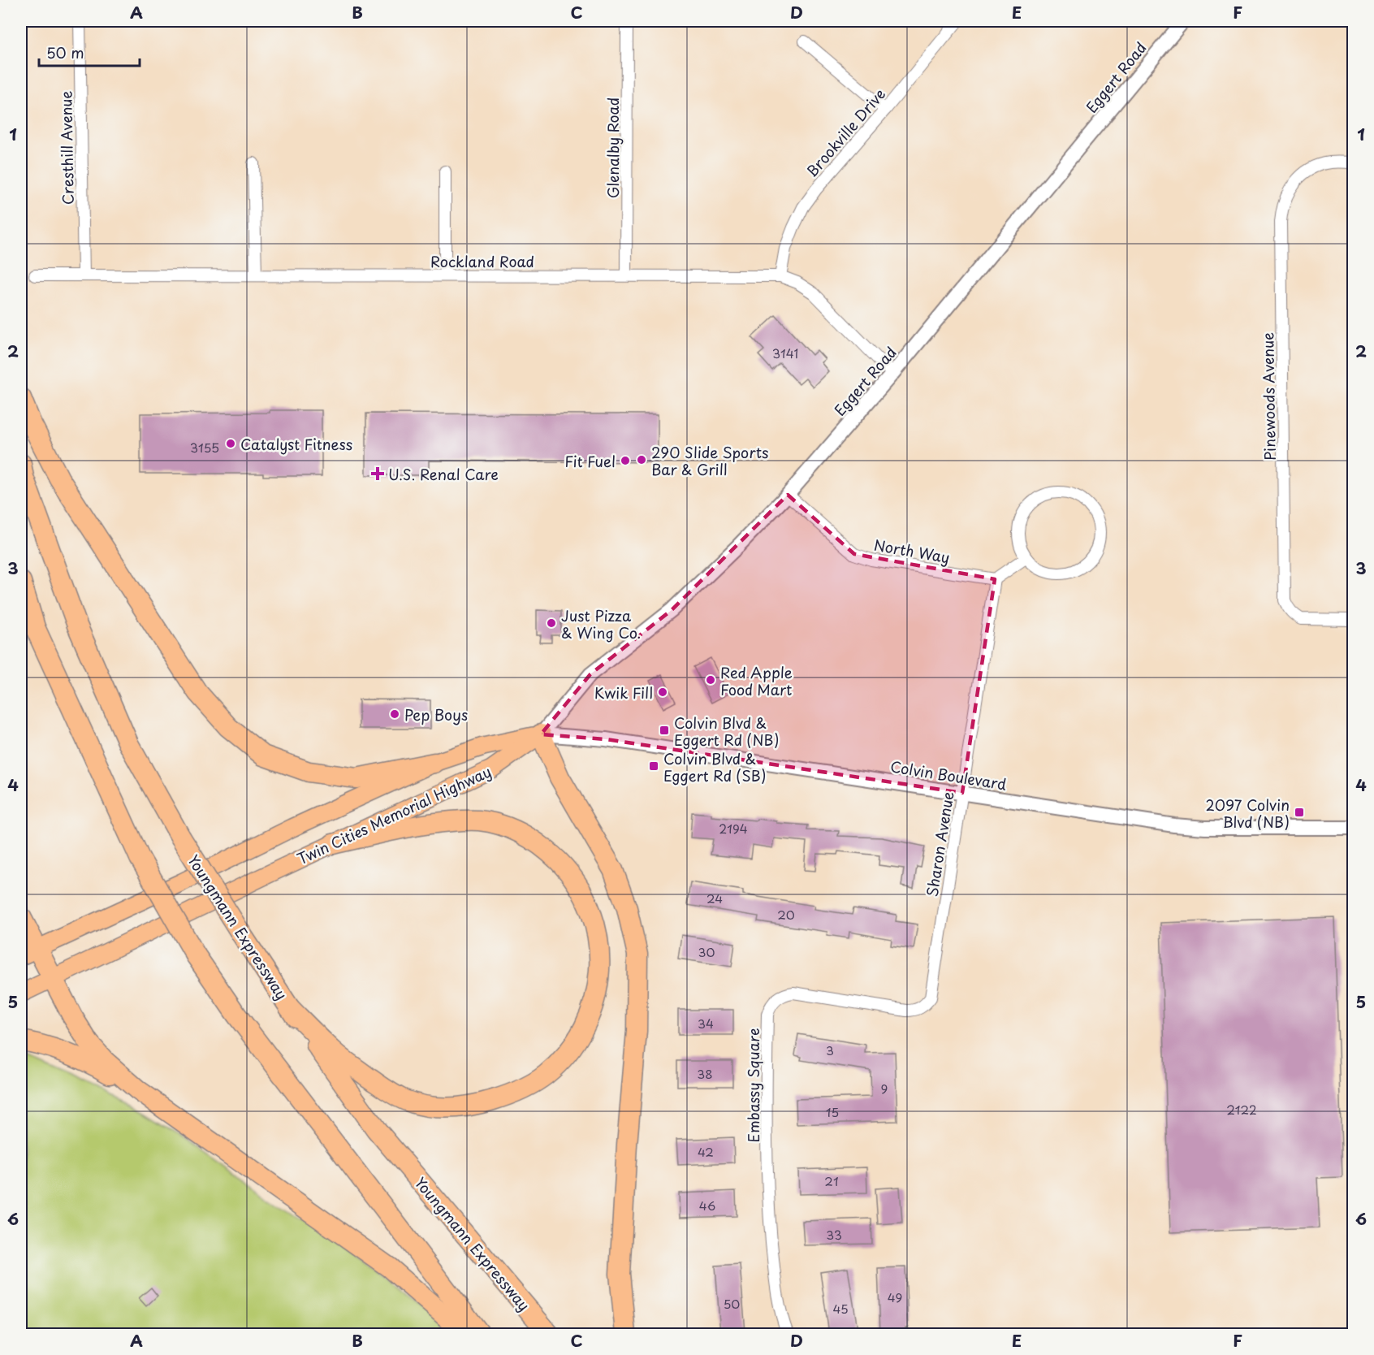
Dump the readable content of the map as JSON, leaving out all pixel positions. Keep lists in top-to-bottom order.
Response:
{
  "streets": {
    "highway": ["Youngmann Expressway"],
    "main road": ["Twin Cities Memorial Highway"],
    "street": [
      "Eggert Road",
      "Brookville Drive",
      "Cresthill Avenue",
      "Glenalby Road",
      "Rockland Road",
      "Pinewoods Avenue",
      "North Way",
      "Colvin Boulevard",
      "Sharon Avenue",
      "Embassy Square"
    ]
  },
  "crossings": [
    ["Eggert Road", "Rockland Road"],
    ["Eggert Road", "North Way"],
    ["Eggert Road", "Colvin Boulevard"],
    ["Eggert Road", "Twin Cities Memorial Highway"],
    ["Brookville Drive", "Rockland Road"],
    ["Cresthill Avenue", "Rockland Road"],
    ["Glenalby Road", "Rockland Road"],
    ["North Way", "Sharon Avenue"],
    ["Colvin Boulevard", "Twin Cities Memorial Highway"],
    ["Colvin Boulevard", "Sharon Avenue"],
    ["Sharon Avenue", "Embassy Square"]
  ],
  "places": {
    "other": [
      "Catalyst Fitness",
      "290 Slide Sports Bar & Grill",
      "Fit Fuel",
      "Just Pizza & Wing Co.",
      "Red Apple Food Mart",
      "Kwik Fill",
      "Pep Boys"
    ],
    "health": ["U.S. Renal Care"],
    "transit": ["Colvin Blvd & Eggert Rd (NB)", "Colvin Blvd & Eggert Rd (SB)", "2097 Colvin Blvd (NB)"]
  },
  "house_numbers": [
    "3141",
    "3155",
    "2194",
    "24",
    "20",
    "30",
    "34",
    "3",
    "38",
    "9",
    "2122",
    "15",
    "42",
    "21",
    "46",
    "33",
    "49",
    "50",
    "45"
  ],
  "scale_bar": "50 m",
  "grid": {
    "columns": [
      "A",
      "B",
      "C",
      "D",
      "E",
      "F"
    ],
    "rows": [
      "1",
      "2",
      "3",
      "4",
      "5",
      "6"
    ]
  }
}
